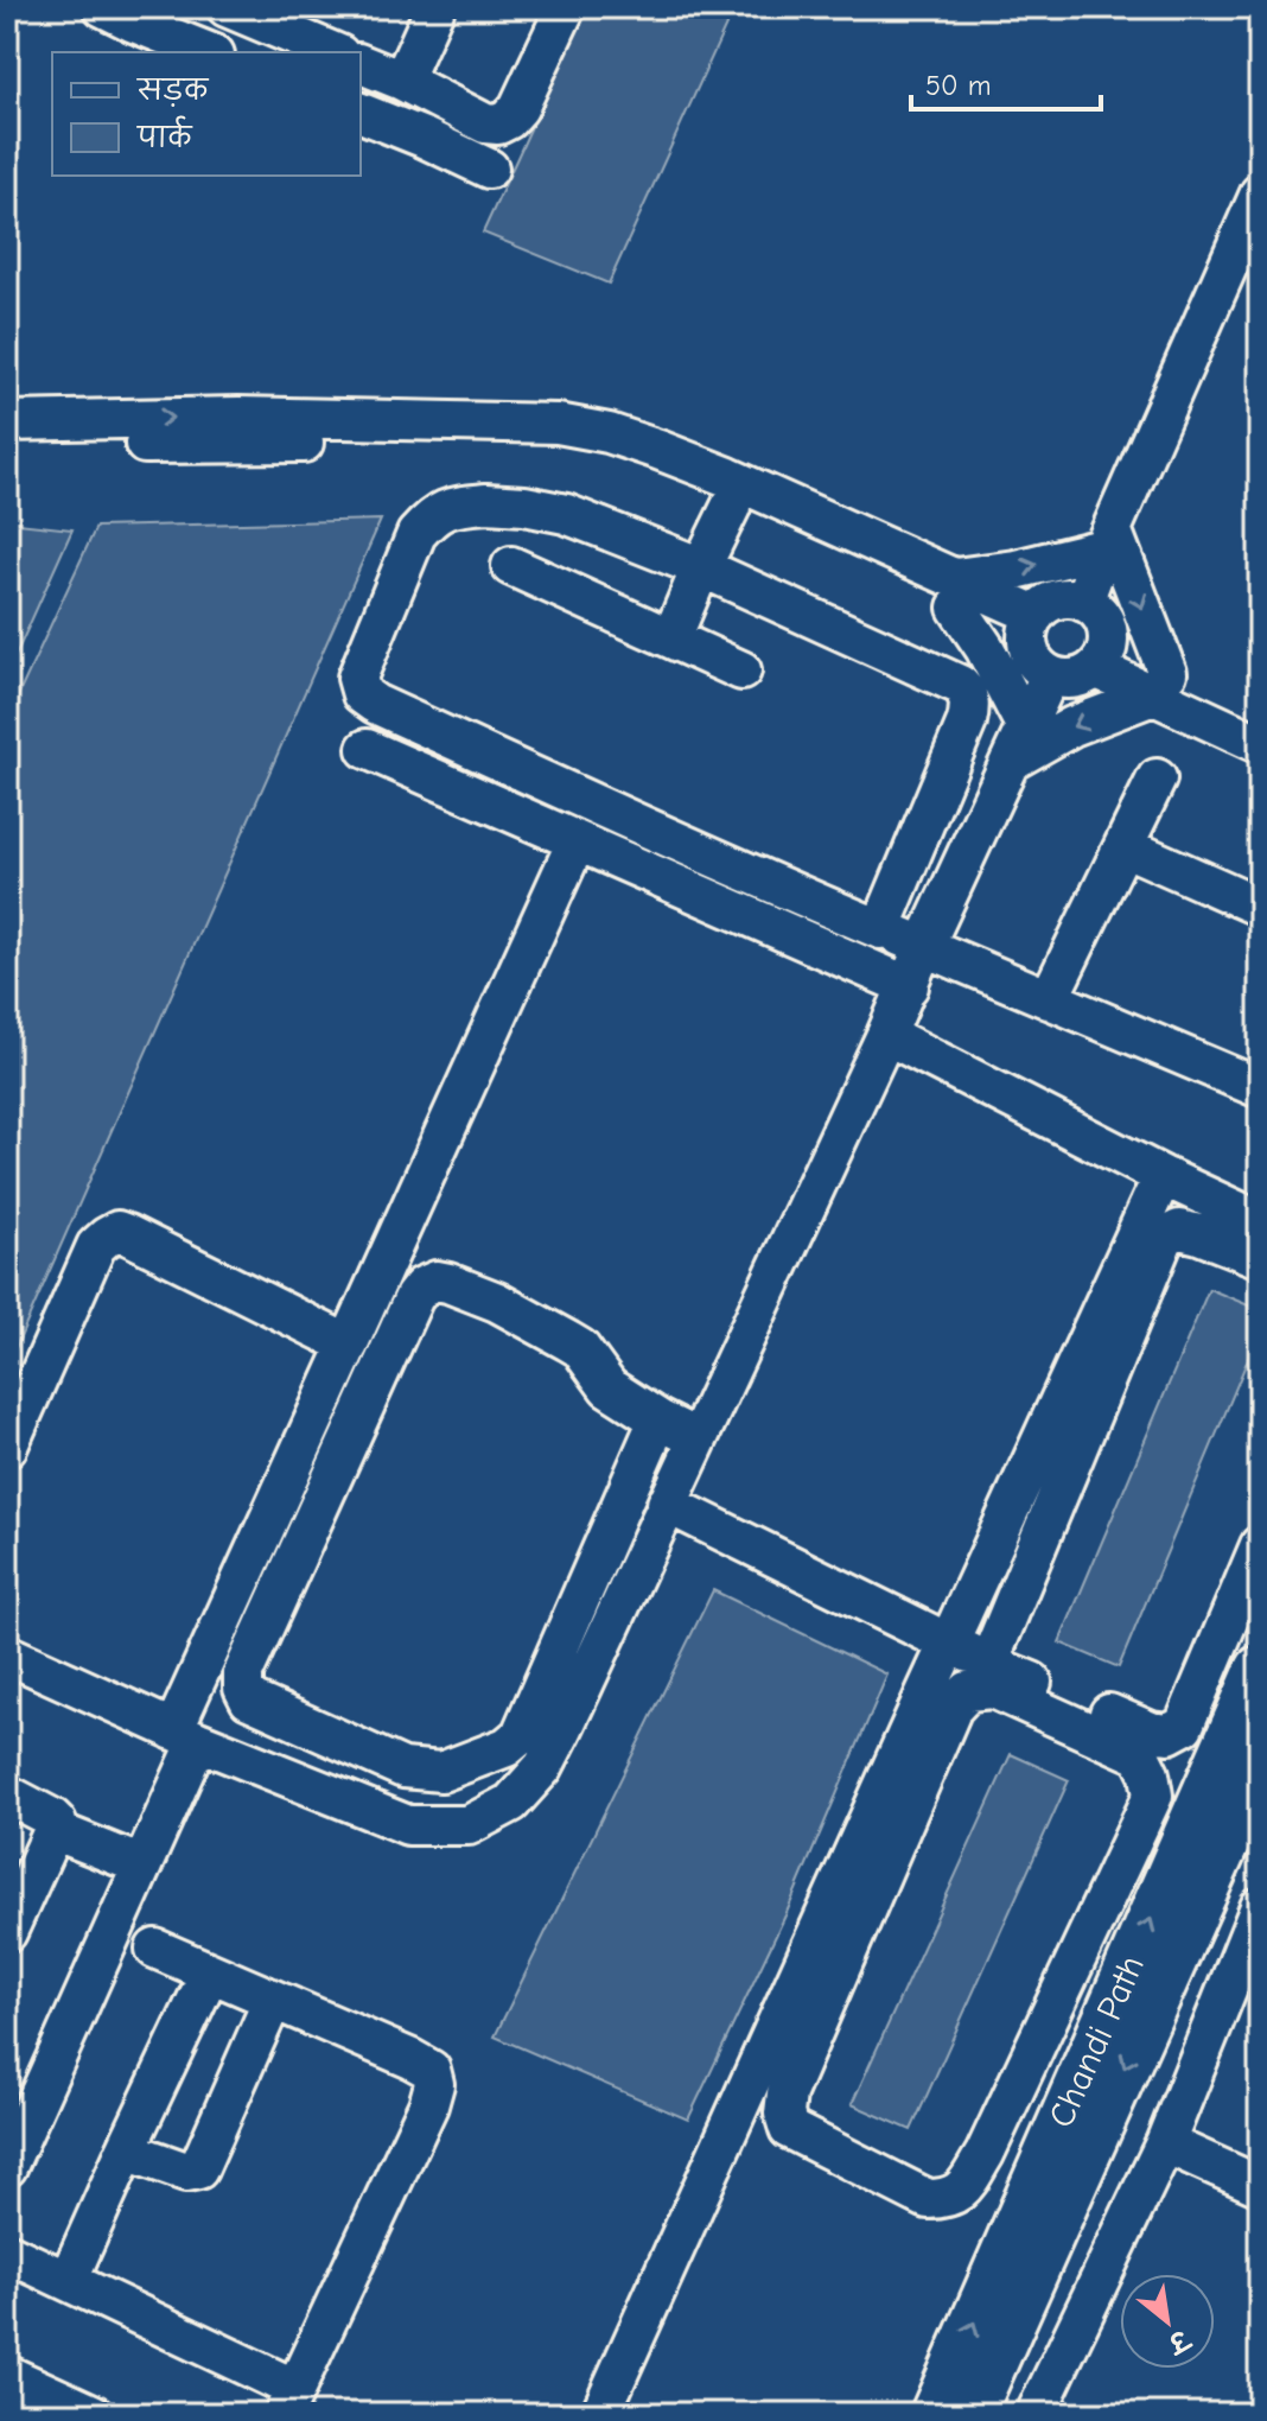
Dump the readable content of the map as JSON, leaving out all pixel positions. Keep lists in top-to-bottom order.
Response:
{
  "streets": {
    "main road": ["Chandi Path"]
  },
  "legend": ["सड़क", "पार्क"],
  "scale_bar": "50 m",
  "north": "bottom right"
}
